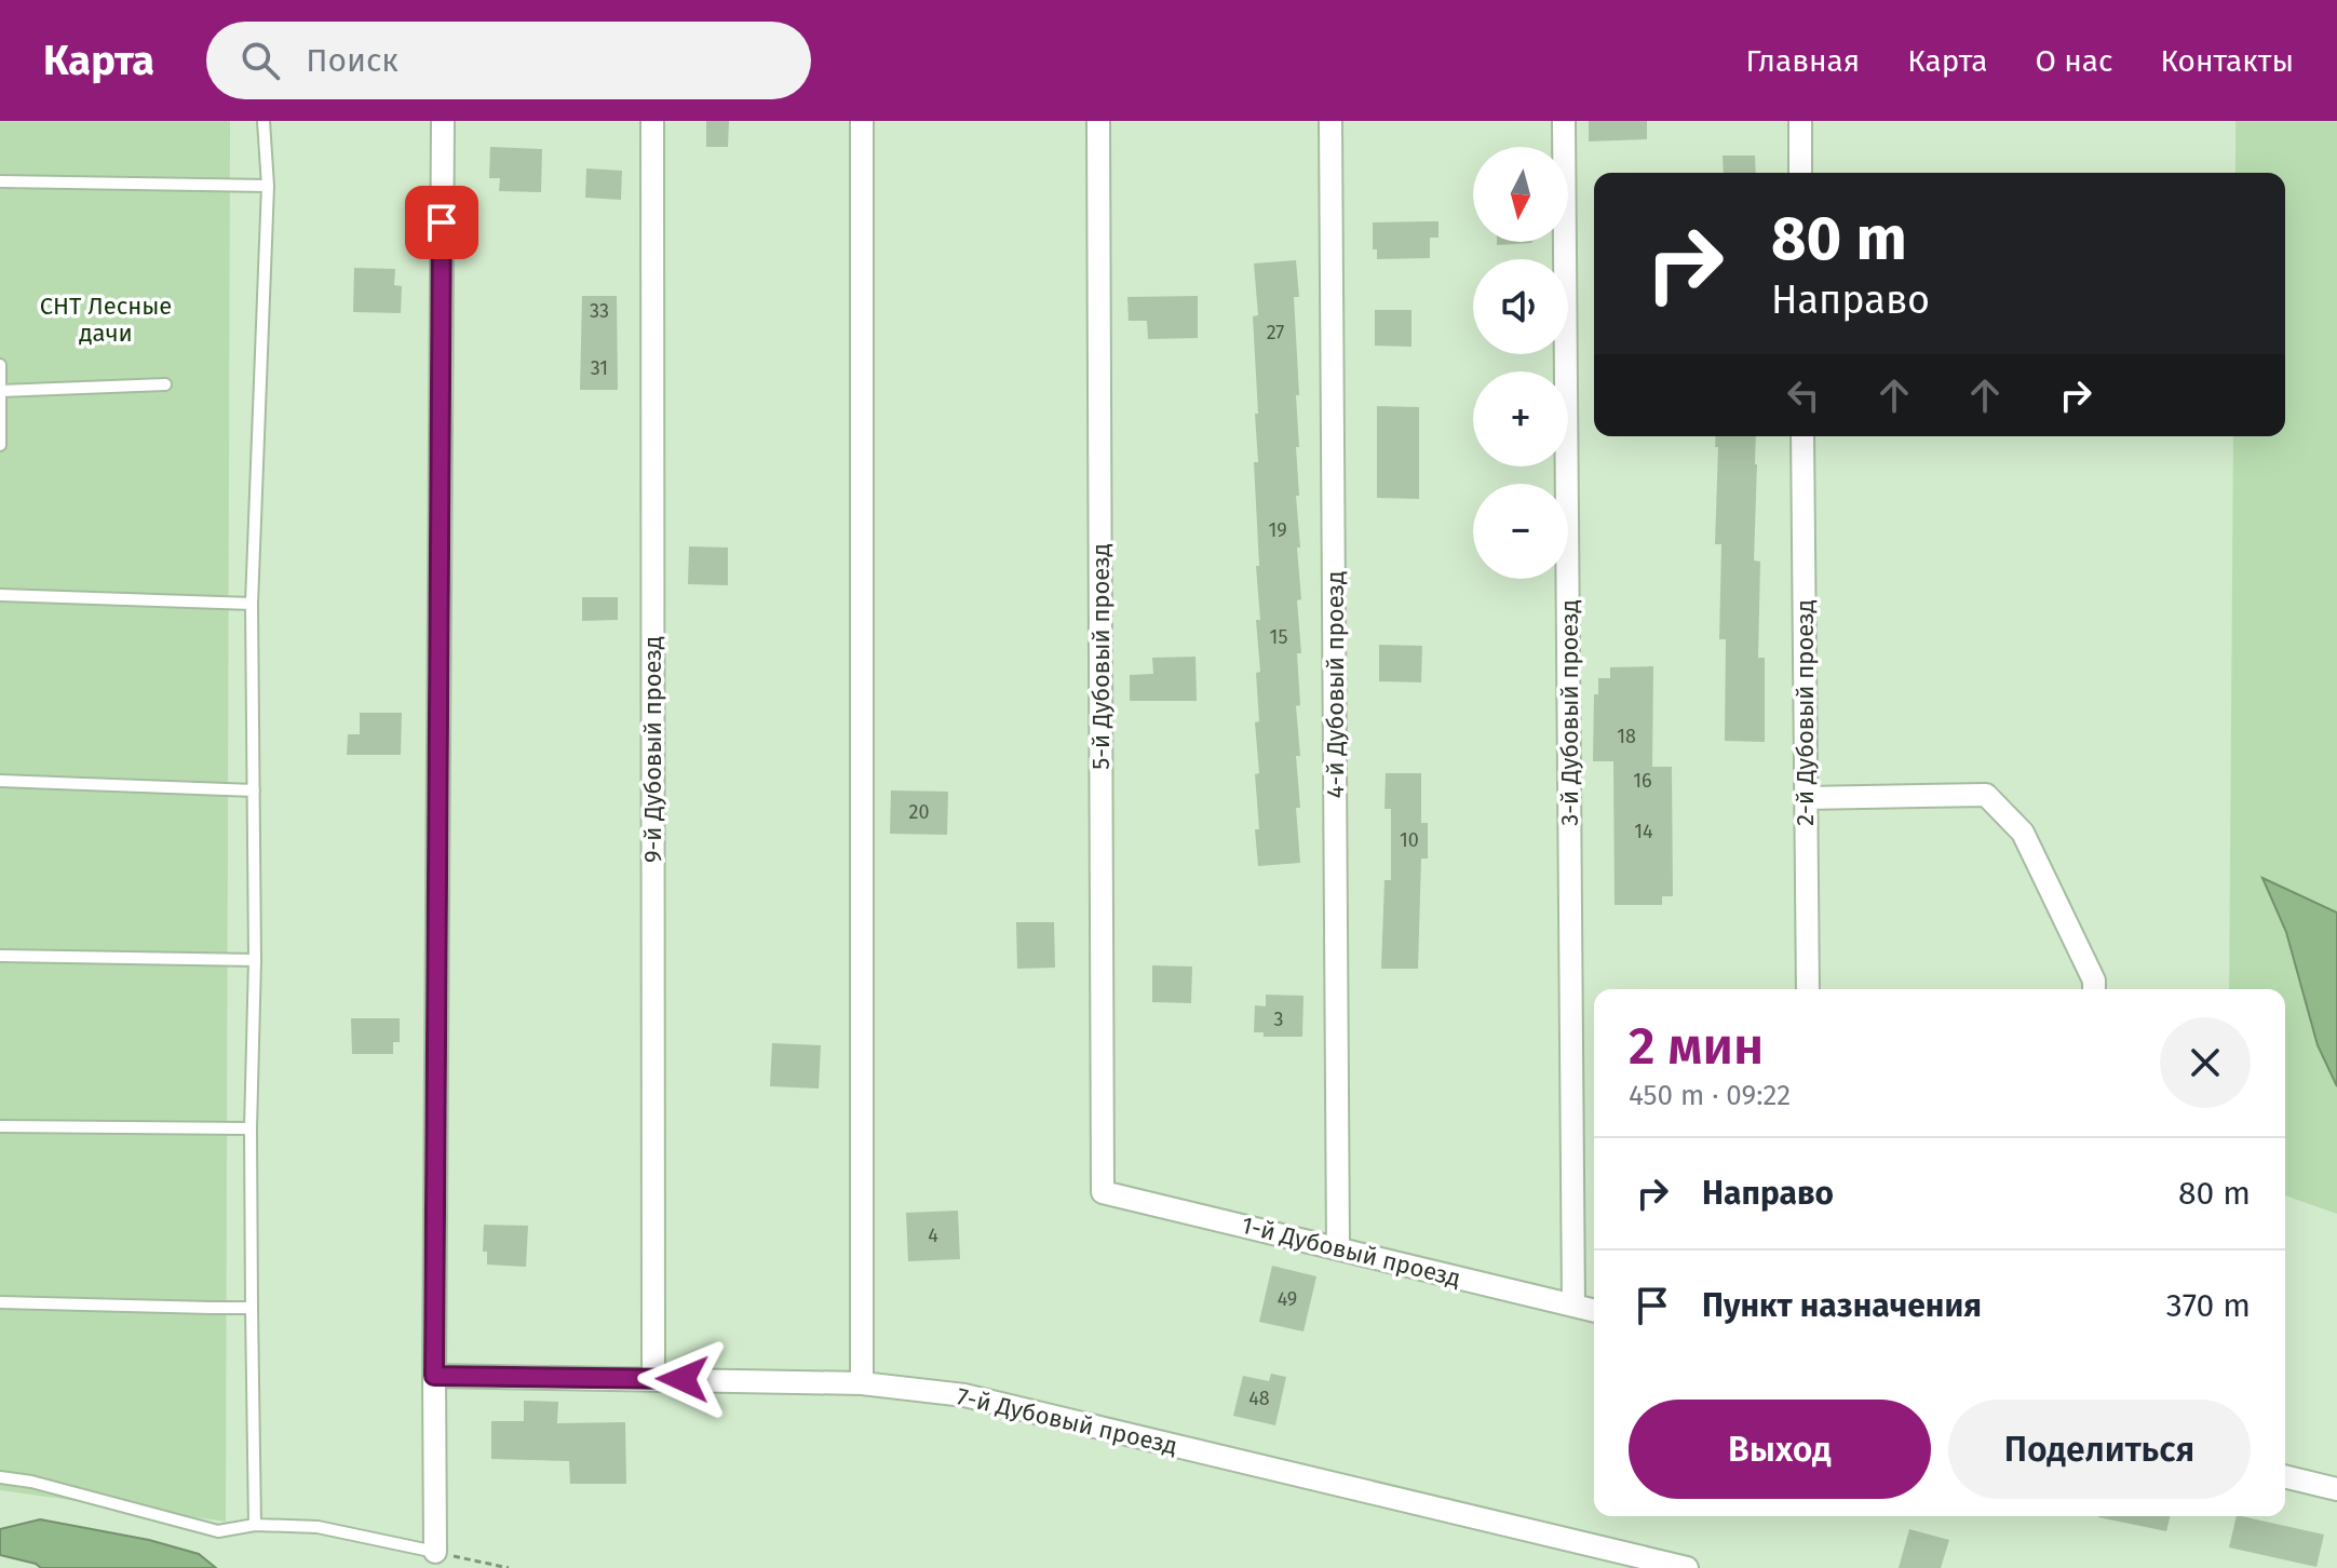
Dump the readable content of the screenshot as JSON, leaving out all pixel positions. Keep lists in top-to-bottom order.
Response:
{
  "streets": {
    "street": [
      "5-й Дубовый проезд",
      "4-й Дубовый проезд",
      "3-й Дубовый проезд",
      "2-й Дубовый проезд",
      "9-й Дубовый проезд",
      "1-й Дубовый проезд",
      "7-й Дубовый проезд"
    ]
  },
  "crossings": [
    ["5-й Дубовый проезд", "1-й Дубовый проезд"],
    ["4-й Дубовый проезд", "1-й Дубовый проезд"],
    ["3-й Дубовый проезд", "1-й Дубовый проезд"],
    ["9-й Дубовый проезд", "7-й Дубовый проезд"]
  ],
  "parks": ["СНТ Лесные дачи"],
  "house_numbers": [
    "33",
    "27",
    "31",
    "19",
    "15",
    "18",
    "16",
    "20",
    "14",
    "10",
    "3",
    "4",
    "49",
    "48"
  ],
  "north": "bottom",
  "page": {
    "header": "Карта",
    "search": "Поиск",
    "nav": [
      "Главная",
      "Карта",
      "О нас",
      "Контакты"
    ],
    "map_buttons": ["+", "−"],
    "turn": ["80 m", "Направо"],
    "heading": ["2 мин", "450 m · 09:22"],
    "list": [
      {
        "name": "Направо",
        "value": "80 m"
      },
      {
        "name": "Пункт назначения",
        "value": "370 m"
      }
    ],
    "buttons": ["Выход", "Поделиться"]
  }
}
